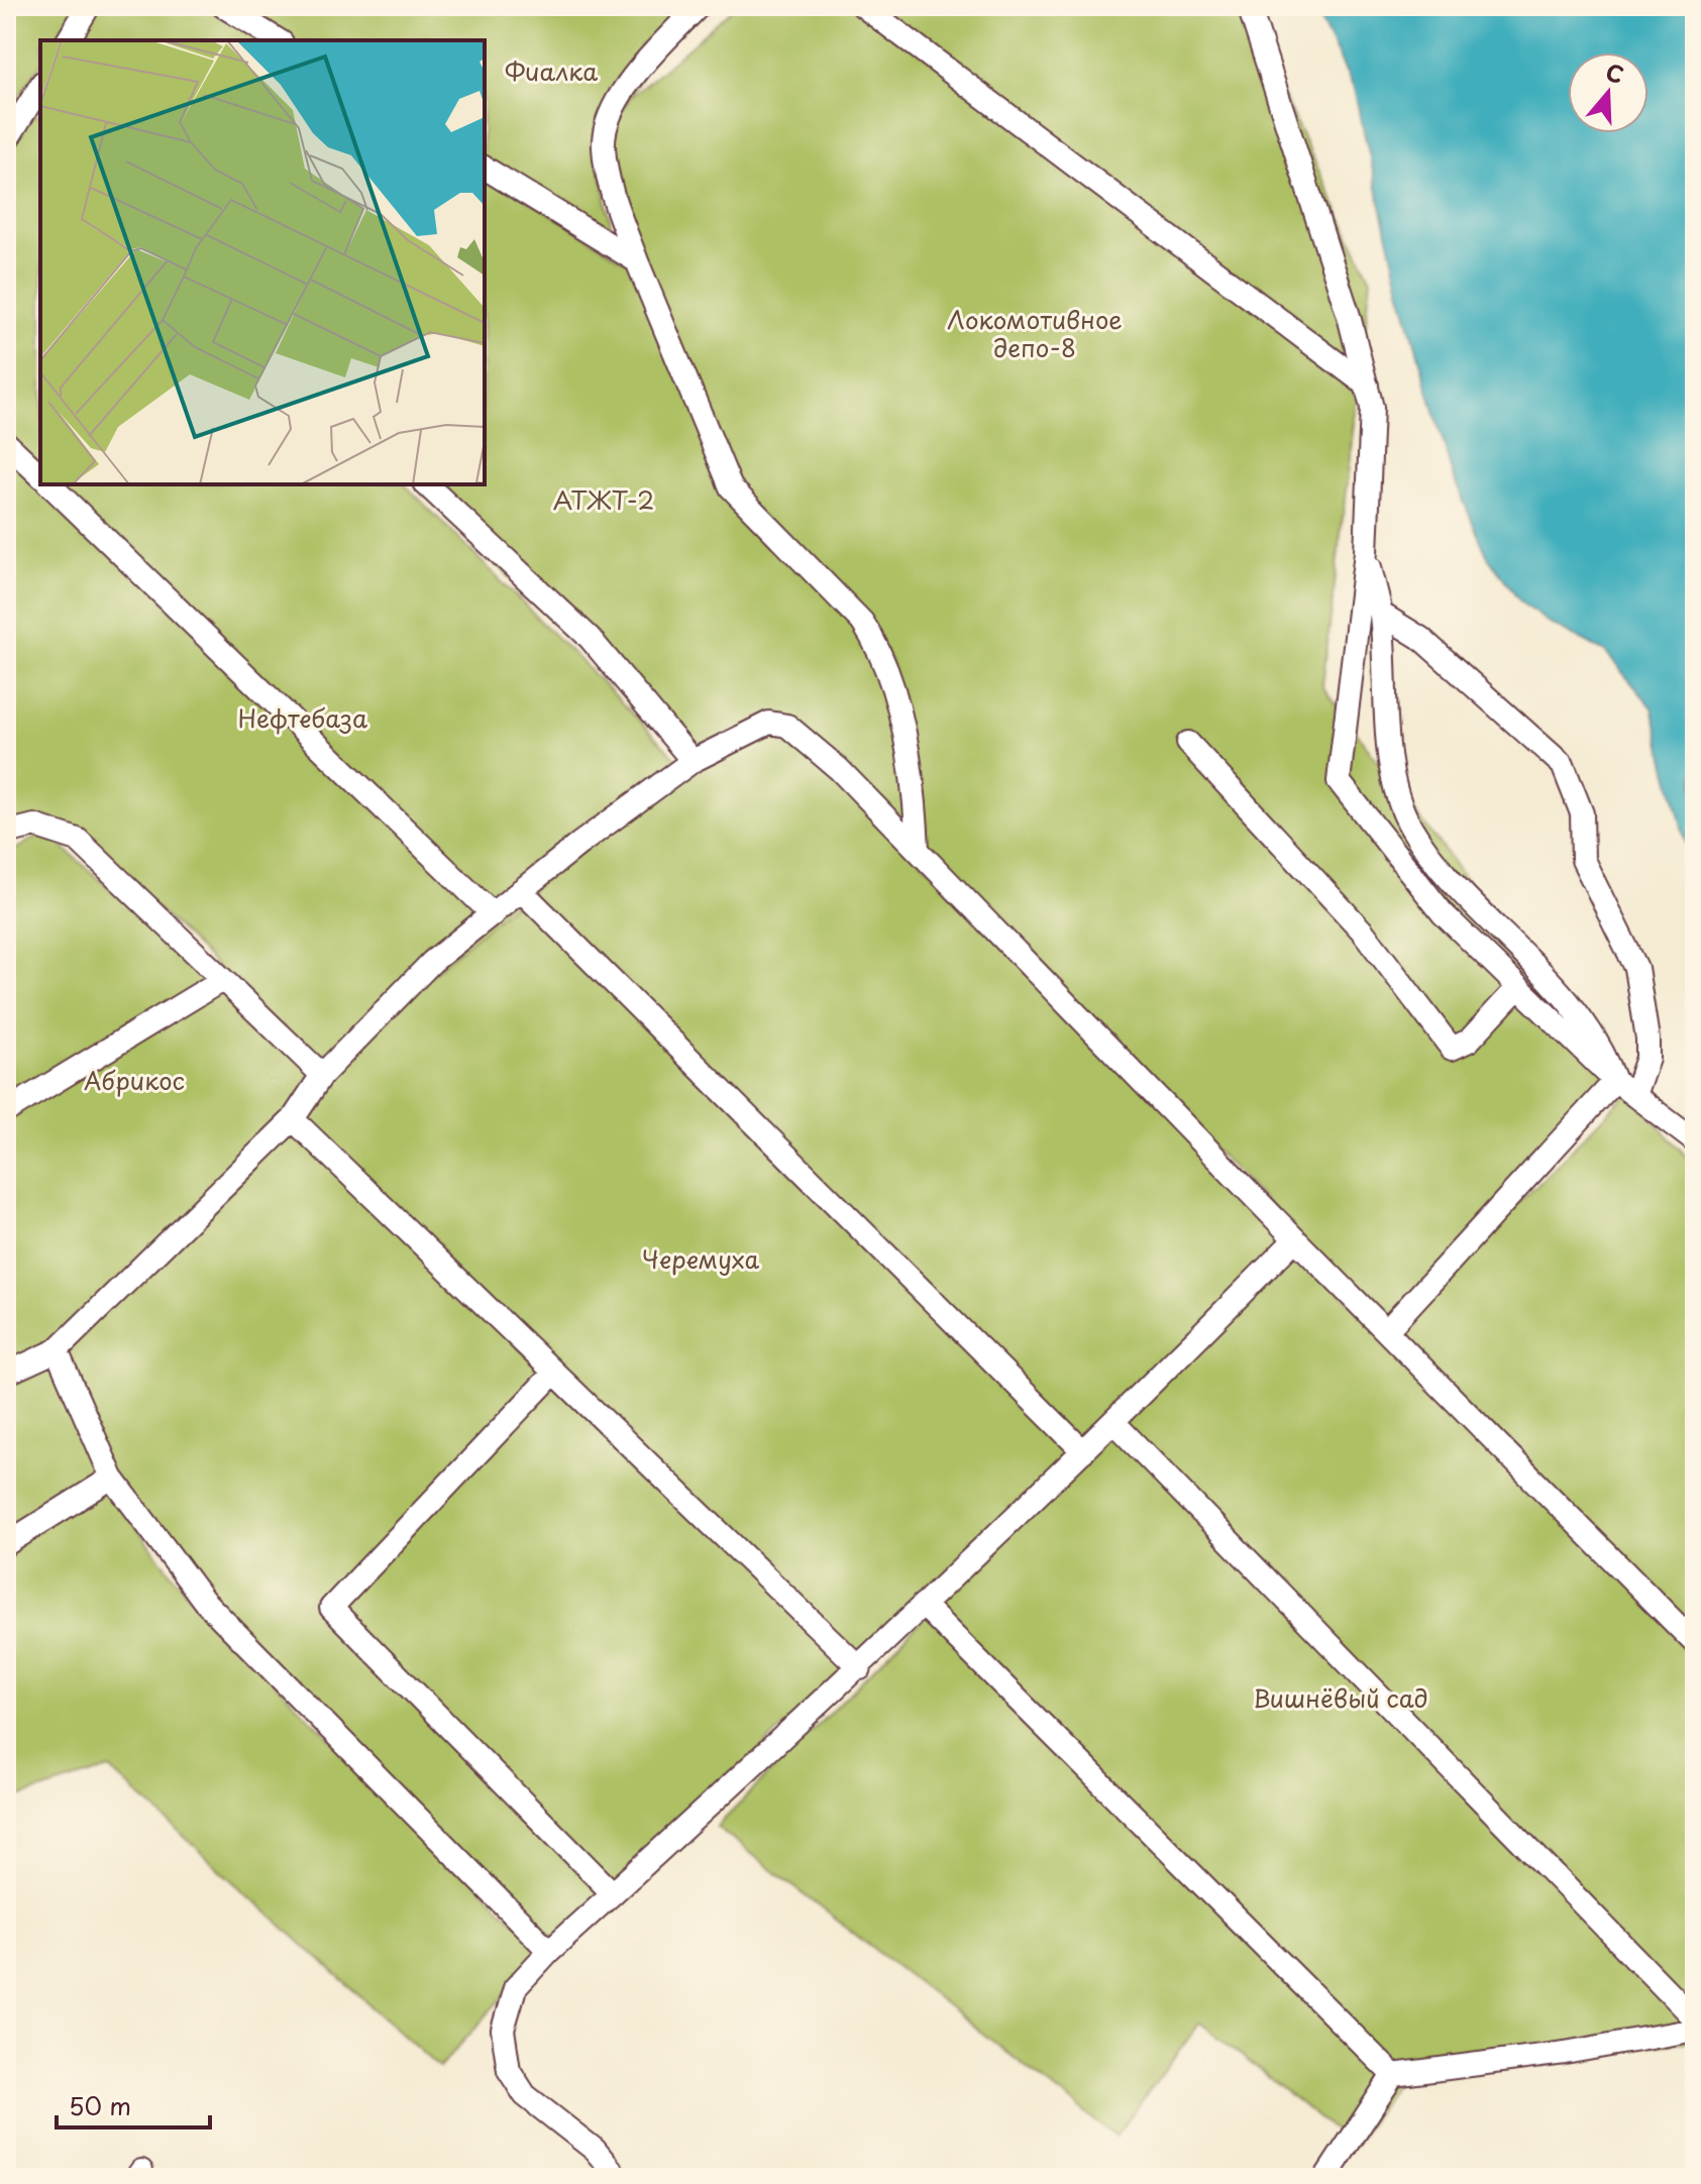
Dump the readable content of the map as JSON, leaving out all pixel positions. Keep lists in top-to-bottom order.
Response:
{
  "parks": [
    "Фиалка",
    "Локомотивное депо-8",
    "АТЖТ-2",
    "Нефтебаза",
    "Абрикос",
    "Черемуха",
    "Вишнёвый сад"
  ],
  "scale_bar": "50 m",
  "north": "top"
}
